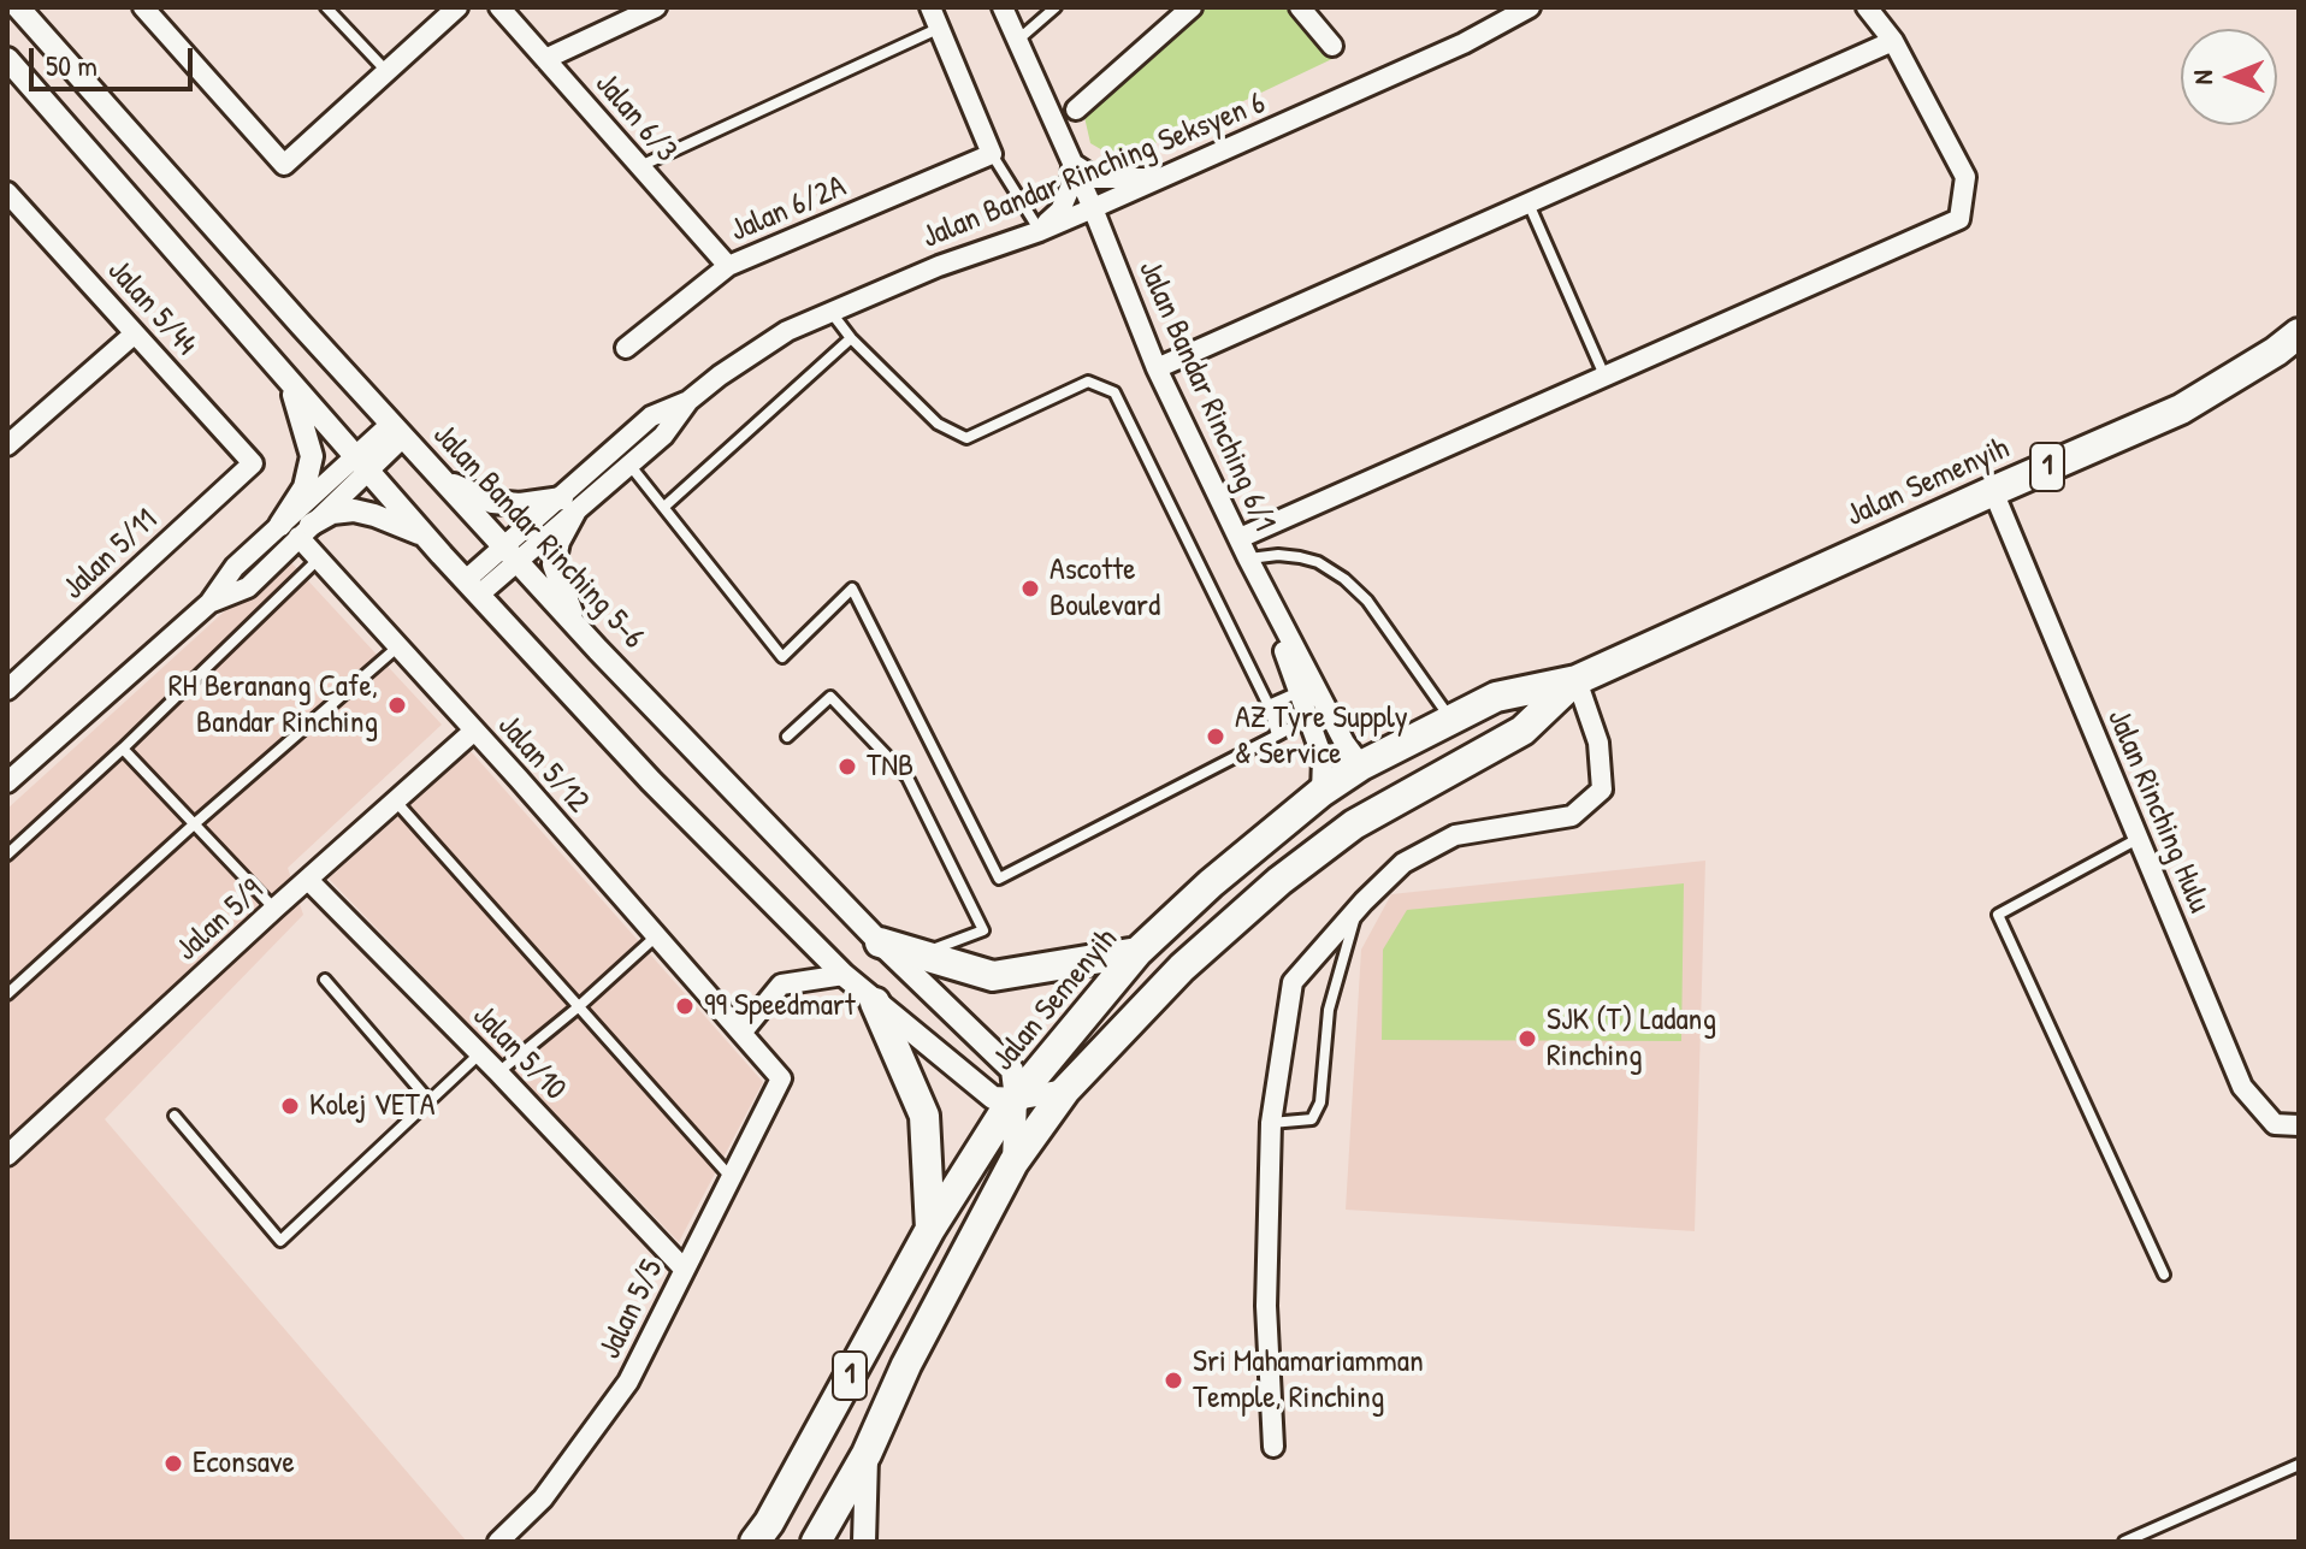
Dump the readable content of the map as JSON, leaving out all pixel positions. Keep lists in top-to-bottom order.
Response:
{
  "streets": {
    "main road": ["1", "Jalan Semenyih"],
    "street": [
      "Jalan 6/3",
      "Jalan Bandar Rinching Seksyen 6",
      "Jalan 6/2A",
      "Jalan 5/44",
      "Jalan Bandar Rinching 6/1",
      "Jalan Bandar Rinching 5-6",
      "Jalan 5/11",
      "Jalan 5/12",
      "Jalan Rinching Hulu",
      "Jalan 5/9",
      "Jalan 5/10",
      "Jalan 5/5"
    ]
  },
  "crossings": [
    ["Jalan 6/3", "Jalan 6/2A"],
    ["Jalan Bandar Rinching Seksyen 6", "Jalan Bandar Rinching 6/1"],
    ["Jalan Bandar Rinching Seksyen 6", "Jalan Bandar Rinching 5-6"],
    ["Jalan 5/44", "Jalan 5/11"],
    ["Jalan Bandar Rinching 6/1", "Jalan Semenyih"],
    ["Jalan Semenyih", "Jalan Bandar Rinching 5-6"],
    ["Jalan Semenyih", "Jalan Rinching Hulu"],
    ["Jalan 5/12", "Jalan 5/9"],
    ["Jalan 5/12", "Jalan 5/5"],
    ["Jalan 5/9", "Jalan 5/10"],
    ["Jalan 5/10", "Jalan 5/5"]
  ],
  "places": [
    "Ascotte Boulevard",
    "RH Beranang Cafe, Bandar Rinching",
    "AZ Tyre Supply & Service",
    "TNB",
    "99 Speedmart",
    "SJK (T) Ladang Rinching",
    "Kolej VETA",
    "Sri Mahamariamman Temple, Rinching",
    "Econsave"
  ],
  "scale_bar": "50 m",
  "north": "left"
}
